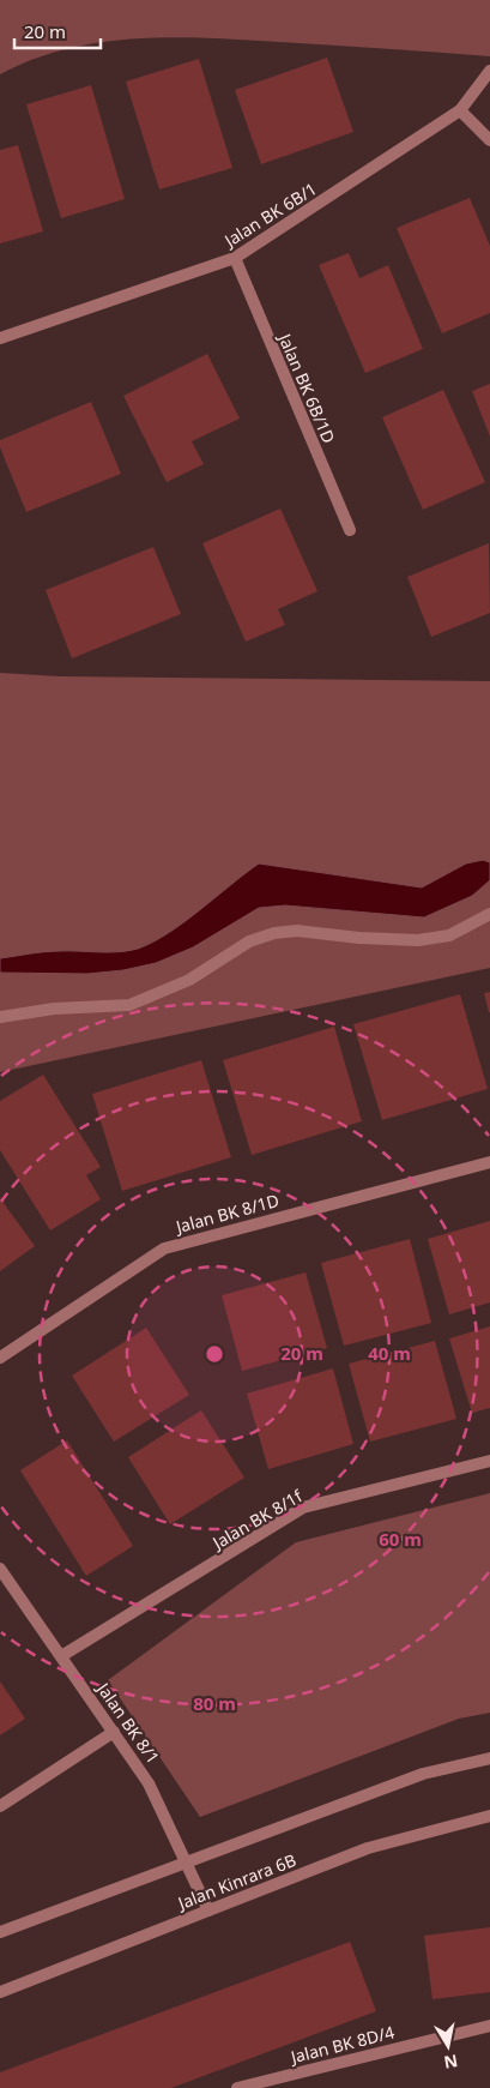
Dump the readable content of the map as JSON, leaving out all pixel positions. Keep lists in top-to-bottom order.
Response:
{
  "streets": {
    "street": [
      "Jalan BK 6B/1",
      "Jalan BK 6B/1D",
      "Jalan BK 8/1D",
      "Jalan BK 8/1f",
      "Jalan BK 8/1",
      "Jalan Kinrara 6B",
      "Jalan BK 8D/4"
    ]
  },
  "crossings": [
    ["Jalan BK 6B/1", "Jalan BK 6B/1D"],
    ["Jalan BK 8/1f", "Jalan BK 8/1"],
    ["Jalan BK 8/1", "Jalan Kinrara 6B"]
  ],
  "scale_bar": "20 m",
  "north": "bottom",
  "rings": [
    "20 m",
    "40 m",
    "60 m",
    "80 m"
  ]
}
